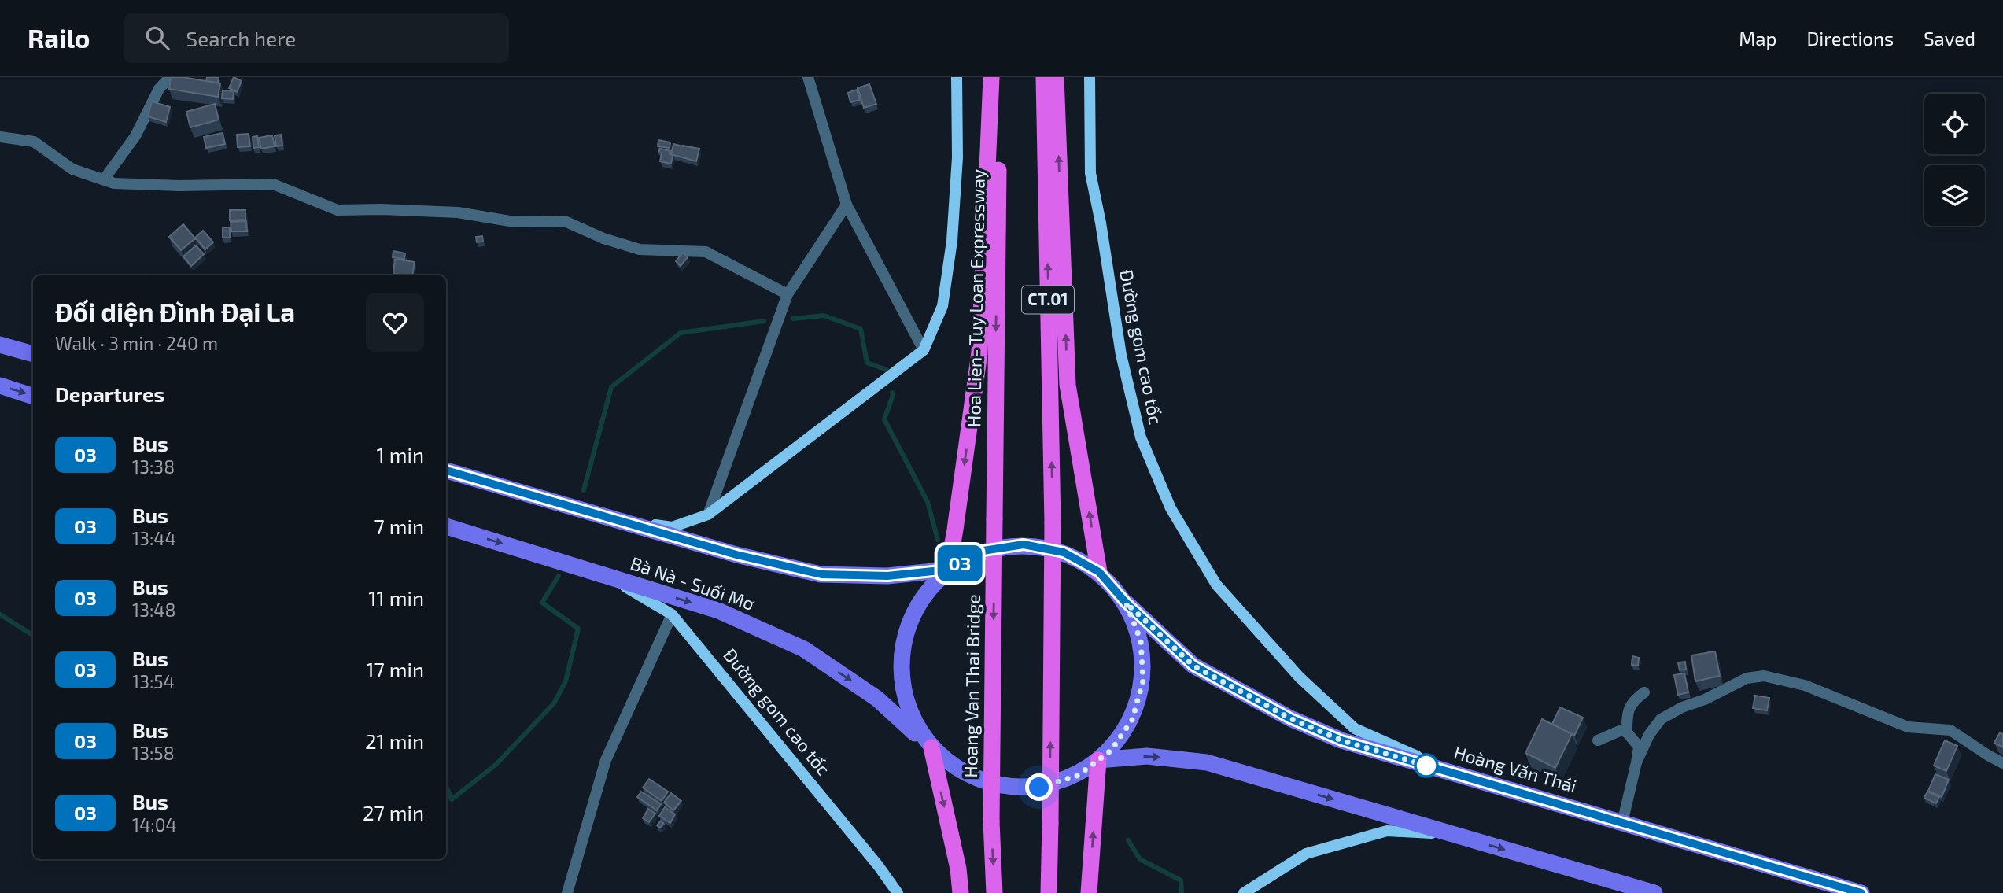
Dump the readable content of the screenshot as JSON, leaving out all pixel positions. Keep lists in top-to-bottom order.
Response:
{
  "streets": {
    "highway": ["Hoa Lien- Tuy Loan Expressway", "CT.01", "Hoang Van Thai Bridge"],
    "main road": ["Đường gom cao tốc", "Bà Nà - Suối Mơ", "Hoàng Văn Thái"]
  },
  "crossings": [
    ["Hoa Lien- Tuy Loan Expressway", "Hoang Van Thai Bridge"],
    ["Đường gom cao tốc", "Bà Nà - Suối Mơ"],
    ["Đường gom cao tốc", "Hoàng Văn Thái"],
    ["Bà Nà - Suối Mơ", "Hoàng Văn Thái"]
  ],
  "lines": ["bus line 03"],
  "page": {
    "header": "Railo",
    "search": "Search here",
    "nav": ["Map", "Directions", "Saved"],
    "on_map": "03",
    "heading": [
      ["Đối diện Đình Đại La", "Walk · 3 min · 240 m"],
      "Departures"
    ],
    "list": [
      {
        "mark": "03",
        "name": "Bus",
        "note": "13:38",
        "value": "1 min"
      },
      {
        "mark": "03",
        "name": "Bus",
        "note": "13:44",
        "value": "7 min"
      },
      {
        "mark": "03",
        "name": "Bus",
        "note": "13:48",
        "value": "11 min"
      },
      {
        "mark": "03",
        "name": "Bus",
        "note": "13:54",
        "value": "17 min"
      },
      {
        "mark": "03",
        "name": "Bus",
        "note": "13:58",
        "value": "21 min"
      },
      {
        "mark": "03",
        "name": "Bus",
        "note": "14:04",
        "value": "27 min"
      }
    ]
  }
}
